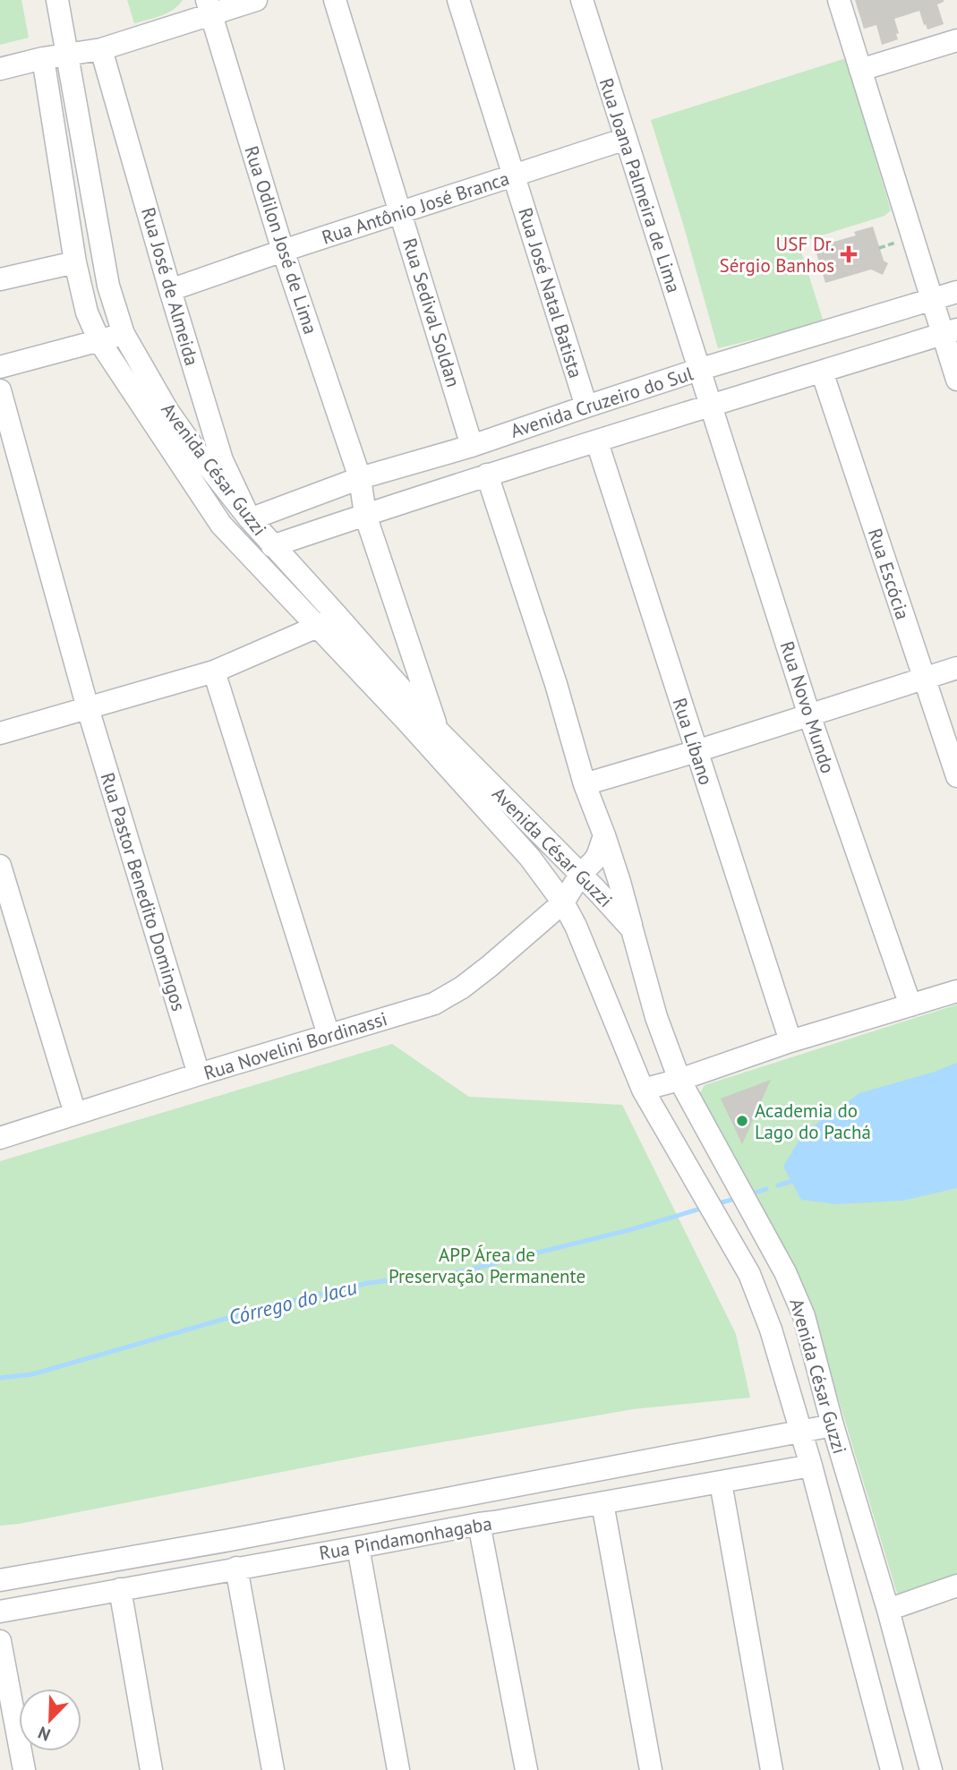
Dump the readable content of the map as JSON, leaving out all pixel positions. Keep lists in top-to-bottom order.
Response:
{
  "streets": {
    "street": [
      "Rua Joana Palmeira de Lima",
      "Rua Antônio José Branca",
      "Rua Odilon José de Lima",
      "Rua José de Almeida",
      "Rua José Natal Batista",
      "Rua Sedival Soldan",
      "Avenida Cruzeiro do Sul",
      "Avenida César Guzzi",
      "Rua Escócia",
      "Rua Novo Mundo",
      "Rua Líbano",
      "Rua Pastor Benedito Domingos",
      "Rua Novelini Bordinassi",
      "Rua Pindamonhagaba"
    ]
  },
  "crossings": [
    ["Rua Joana Palmeira de Lima", "Rua Antônio José Branca"],
    ["Rua Joana Palmeira de Lima", "Avenida Cruzeiro do Sul"],
    ["Rua Joana Palmeira de Lima", "Rua Novo Mundo"],
    ["Rua Antônio José Branca", "Rua Odilon José de Lima"],
    ["Rua Antônio José Branca", "Rua José de Almeida"],
    ["Rua Antônio José Branca", "Rua José Natal Batista"],
    ["Rua Antônio José Branca", "Rua Sedival Soldan"],
    ["Rua Odilon José de Lima", "Avenida Cruzeiro do Sul"],
    ["Rua Odilon José de Lima", "Avenida César Guzzi"],
    ["Rua José de Almeida", "Avenida Cruzeiro do Sul"],
    ["Rua José de Almeida", "Avenida César Guzzi"],
    ["Rua José Natal Batista", "Avenida Cruzeiro do Sul"],
    ["Rua Sedival Soldan", "Avenida Cruzeiro do Sul"],
    ["Avenida Cruzeiro do Sul", "Avenida César Guzzi"],
    ["Avenida Cruzeiro do Sul", "Rua Escócia"],
    ["Avenida Cruzeiro do Sul", "Rua Novo Mundo"],
    ["Avenida Cruzeiro do Sul", "Rua Líbano"],
    ["Avenida César Guzzi", "Rua Novelini Bordinassi"],
    ["Avenida César Guzzi", "Rua Pindamonhagaba"],
    ["Rua Pastor Benedito Domingos", "Rua Novelini Bordinassi"]
  ],
  "water": ["Córrego do Jacu"],
  "parks": ["APP Área de Preservação Permanente"],
  "places": {
    "health": ["USF Dr. Sérgio Banhos"],
    "other": ["Academia do Lago do Pachá"]
  },
  "north": "bottom left"
}
